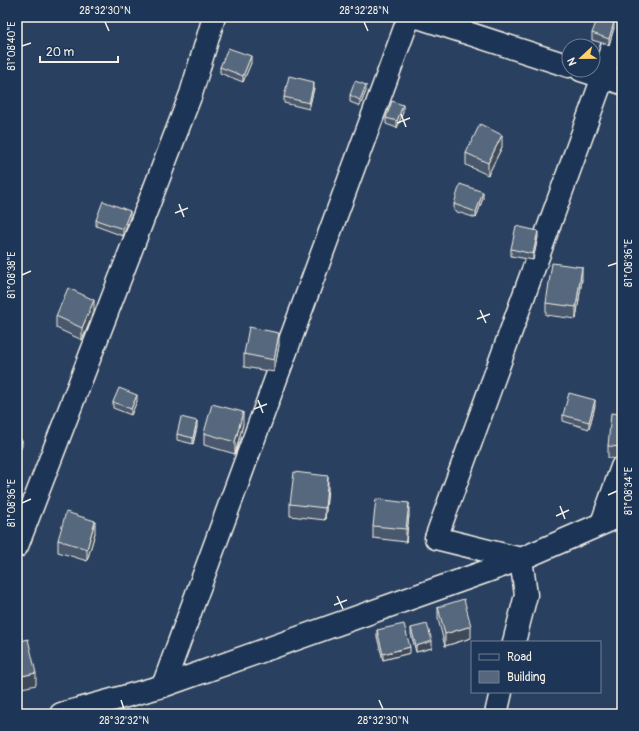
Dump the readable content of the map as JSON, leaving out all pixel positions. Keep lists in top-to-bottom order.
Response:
{
  "legend": ["Road", "Building"],
  "scale_bar": "20 m",
  "north": "left",
  "coordinates": [
    "28°32'30\"N",
    "28°32'28\"N",
    "81°08'40\"E",
    "81°08'36\"E",
    "81°08'38\"E",
    "81°08'34\"E",
    "28°32'32\"N"
  ]
}
